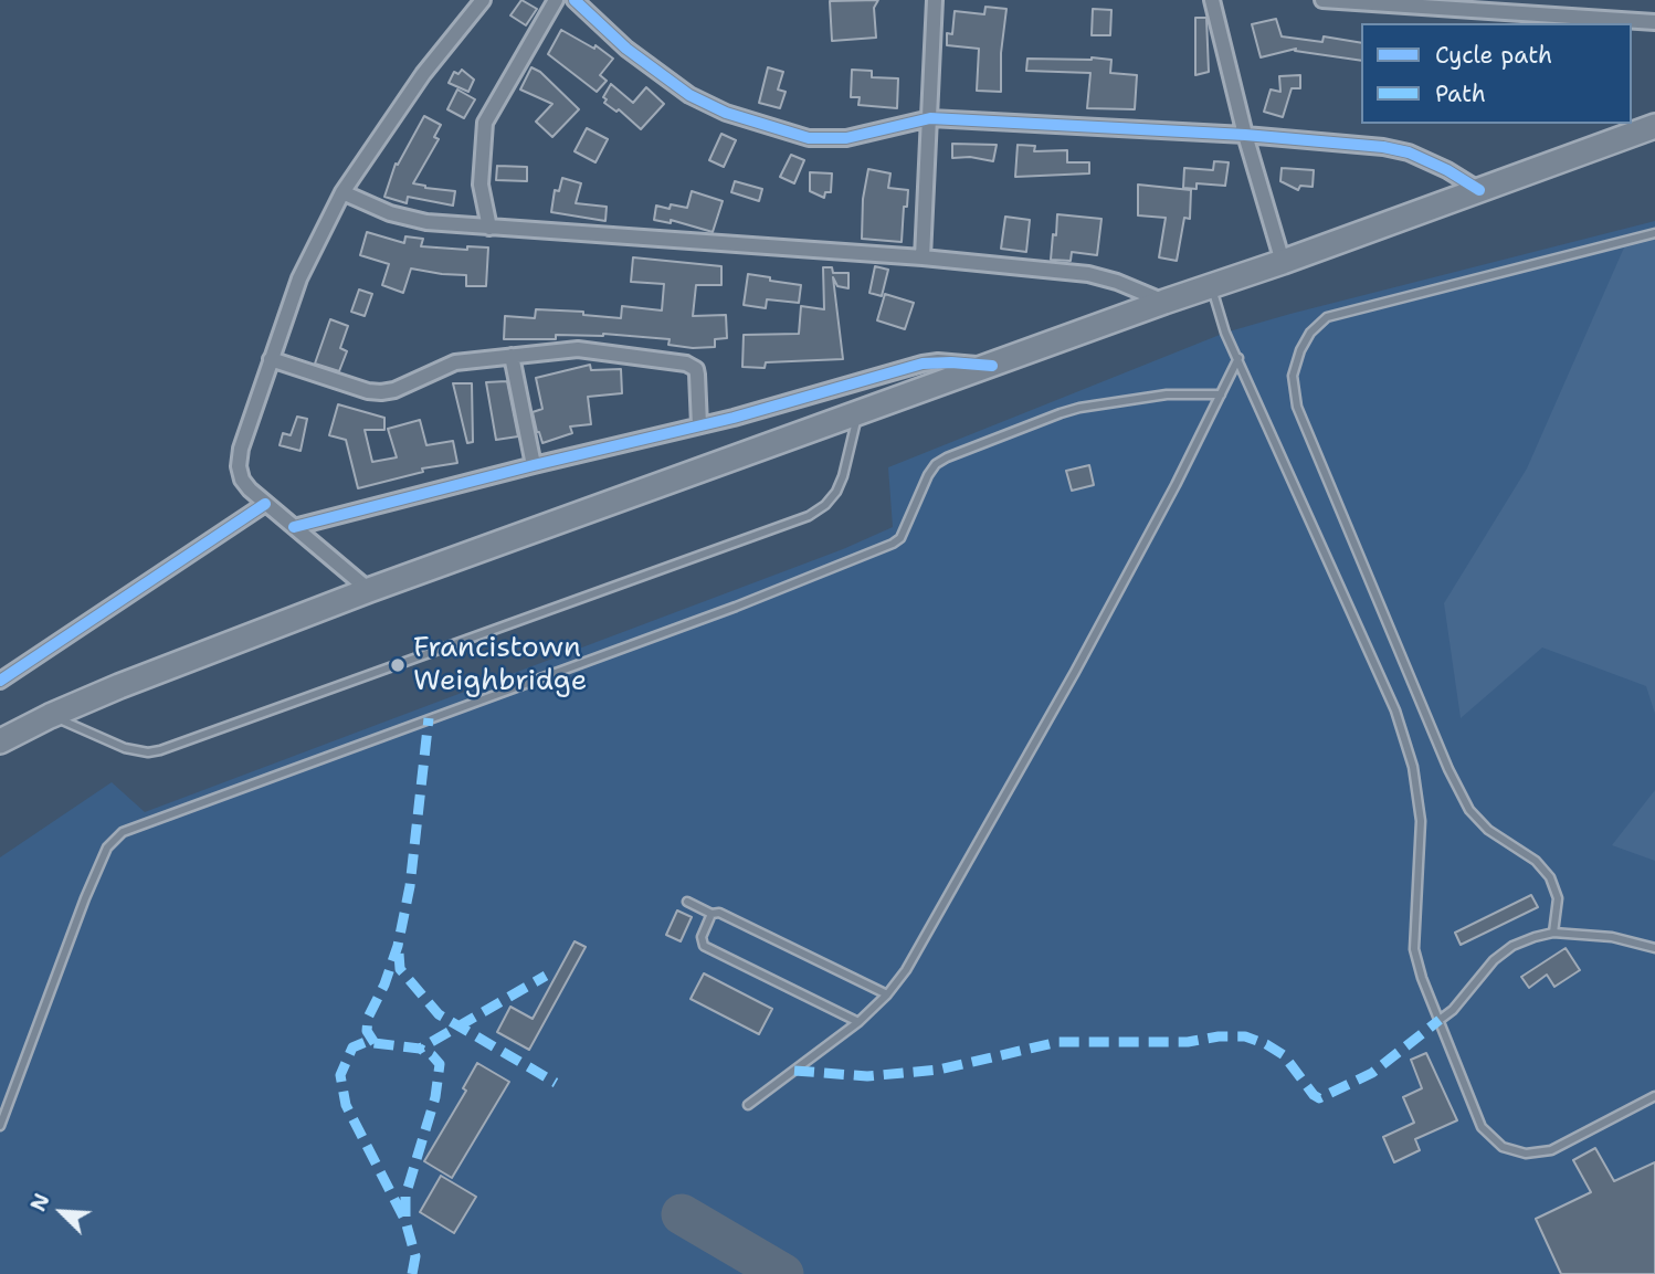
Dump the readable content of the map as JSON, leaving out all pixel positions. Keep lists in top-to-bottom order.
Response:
{
  "places": ["Francistown Weighbridge"],
  "legend": ["Cycle path", "Path"],
  "north": "top left"
}
